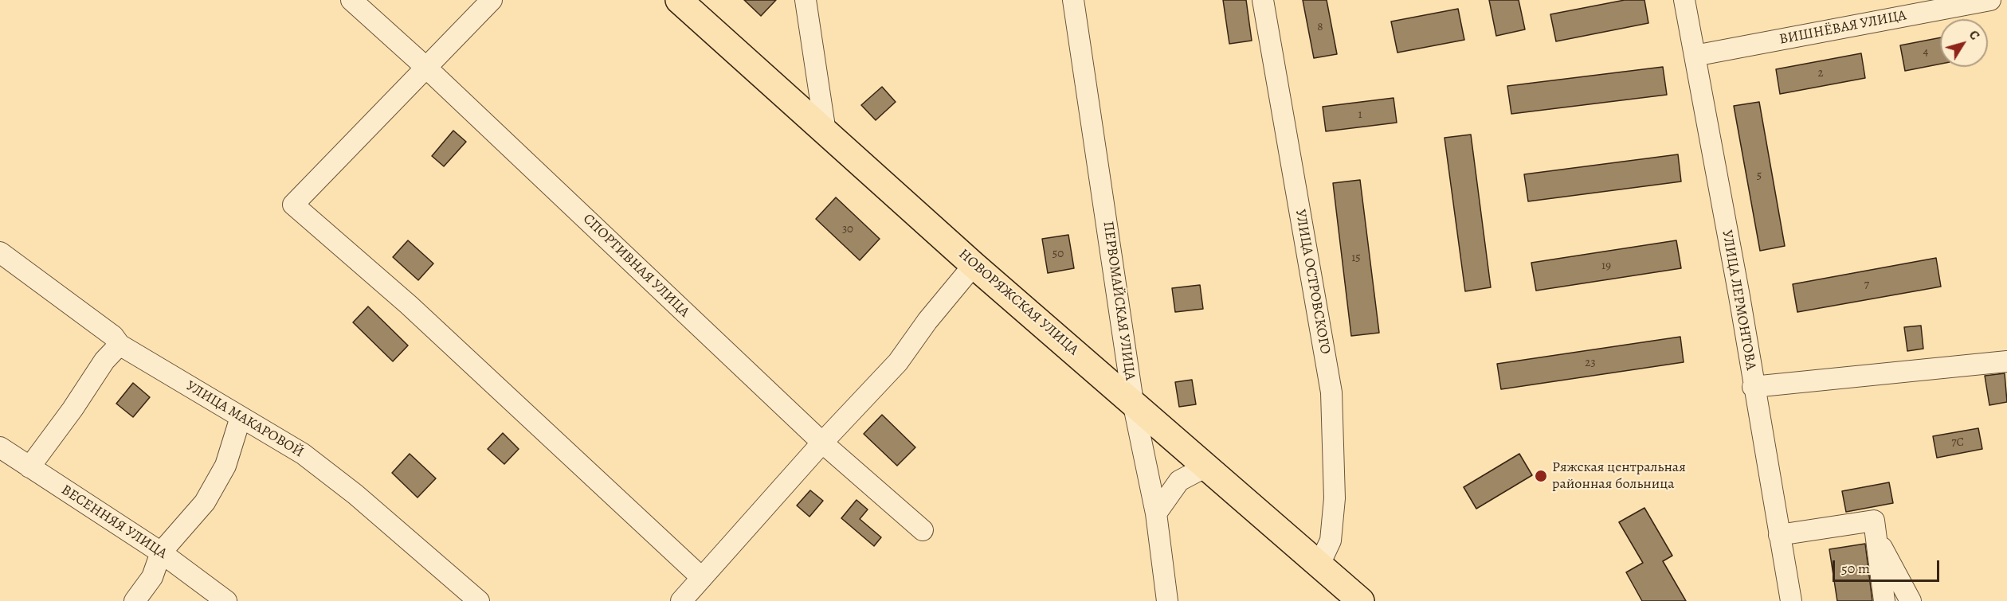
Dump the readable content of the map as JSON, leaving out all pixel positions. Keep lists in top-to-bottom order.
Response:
{
  "streets": {
    "main road": ["НОВОРЯЖСКАЯ УЛИЦА"],
    "street": [
      "ВИШНЁВАЯ УЛИЦА",
      "СПОРТИВНАЯ УЛИЦА",
      "УЛИЦА ОСТРОВСКОГО",
      "УЛИЦА ЛЕРМОНТОВА",
      "ПЕРВОМАЙСКАЯ УЛИЦА",
      "УЛИЦА МАКАРОВОЙ",
      "ВЕСЕННЯЯ УЛИЦА"
    ]
  },
  "crossings": [
    ["ВИШНЁВАЯ УЛИЦА", "УЛИЦА ЛЕРМОНТОВА"],
    ["УЛИЦА ОСТРОВСКОГО", "НОВОРЯЖСКАЯ УЛИЦА"],
    ["ПЕРВОМАЙСКАЯ УЛИЦА", "НОВОРЯЖСКАЯ УЛИЦА"]
  ],
  "places": ["Ряжская центральная районная больница"],
  "house_numbers": [
    "8",
    "4",
    "2",
    "1",
    "5",
    "30",
    "50",
    "15",
    "19",
    "7",
    "23",
    "7С"
  ],
  "scale_bar": "50 m",
  "north": "top right"
}
